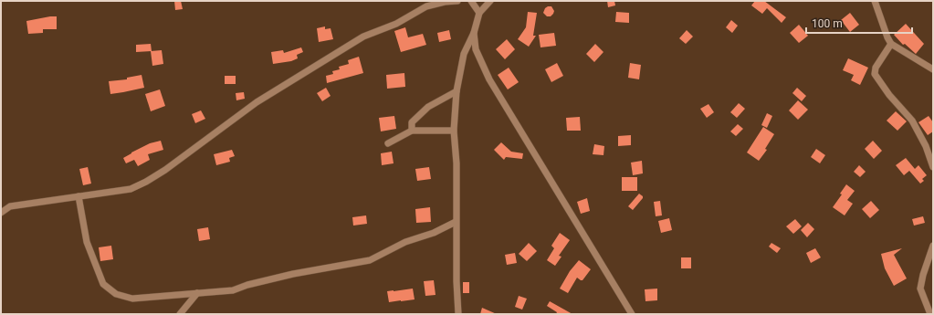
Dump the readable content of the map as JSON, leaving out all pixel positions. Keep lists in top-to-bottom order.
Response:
{
  "scale_bar": "100 m"
}
